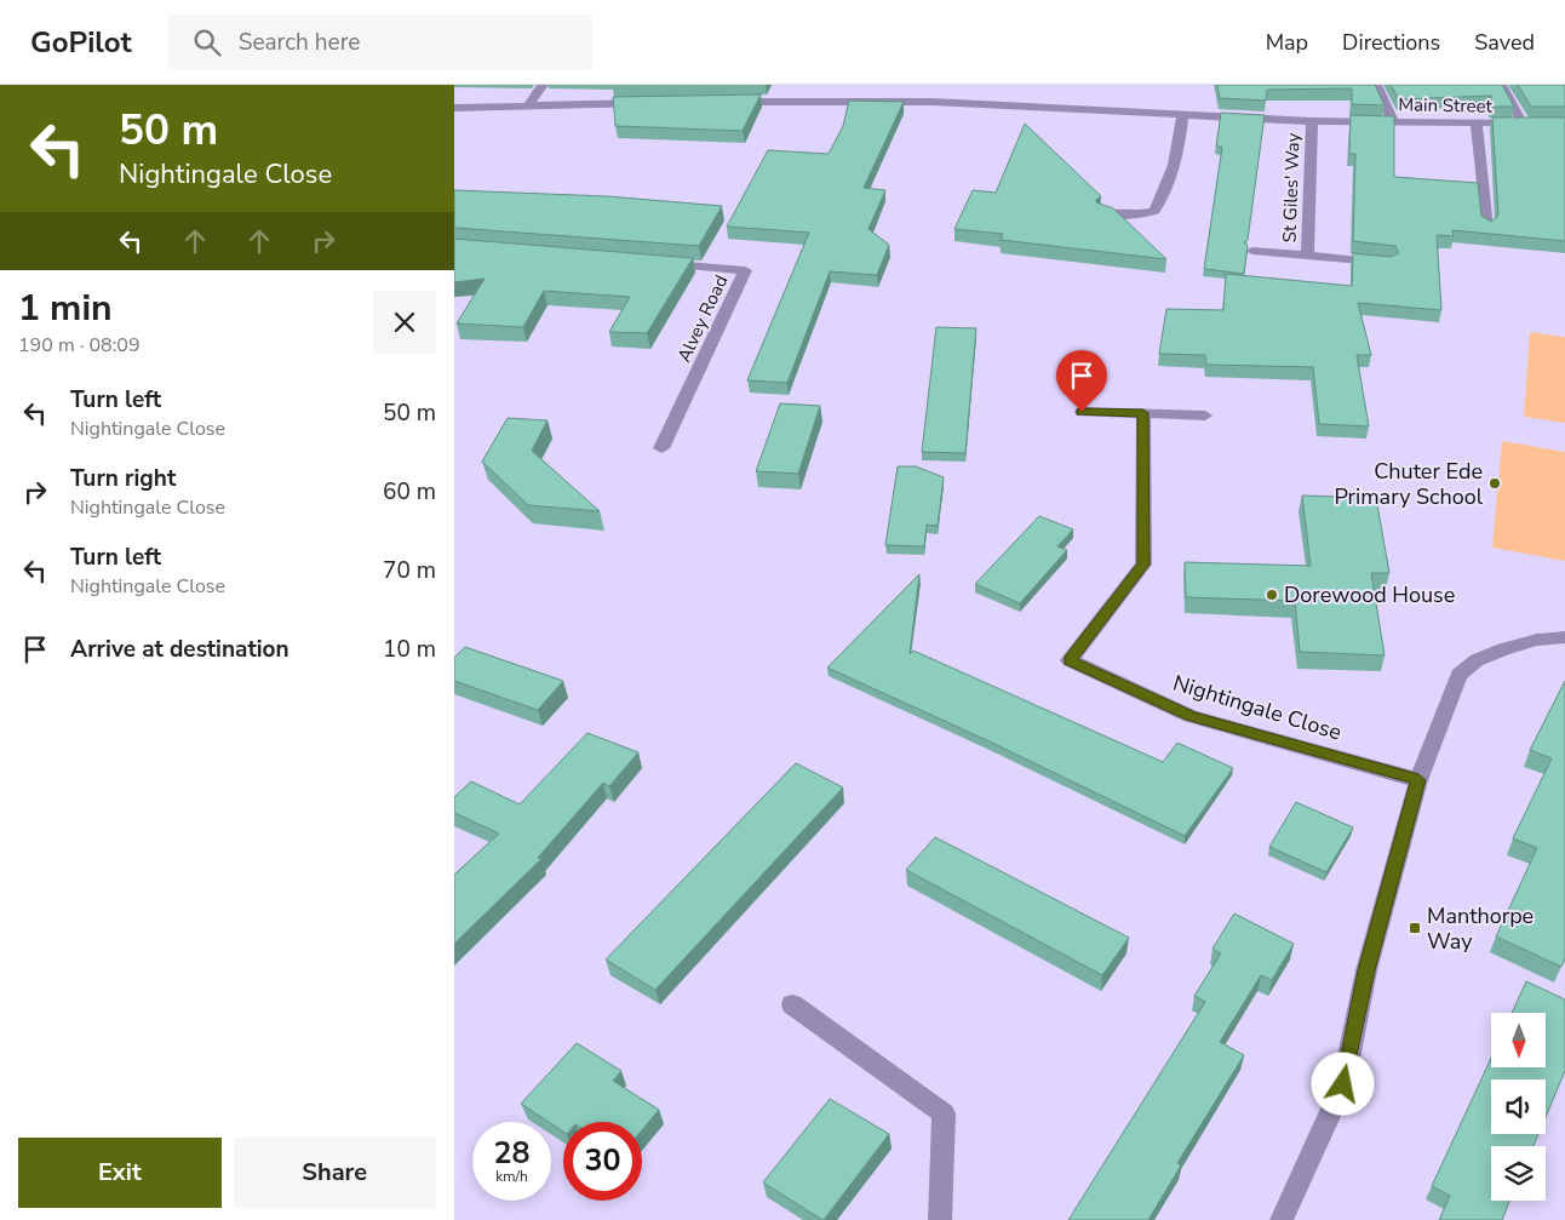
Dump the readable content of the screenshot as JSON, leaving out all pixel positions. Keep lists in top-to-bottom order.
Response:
{
  "streets": {
    "street": [
      "Main Street",
      "St Giles' Way",
      "Alvey Road",
      "Nightingale Close"
    ]
  },
  "crossings": [
    ["Main Street", "St Giles' Way"]
  ],
  "places": {
    "other": ["Chuter Ede Primary School", "Dorewood House"],
    "transit": ["Manthorpe Way"]
  },
  "north": "bottom",
  "page": {
    "header": "GoPilot",
    "search": "Search here",
    "nav": ["Map", "Directions", "Saved"],
    "turn": ["50 m", "Nightingale Close"],
    "heading": ["1 min", "190 m · 08:09"],
    "list": [
      {
        "name": "Turn left",
        "note": "Nightingale Close",
        "value": "50 m"
      },
      {
        "name": "Turn right",
        "note": "Nightingale Close",
        "value": "60 m"
      },
      {
        "name": "Turn left",
        "note": "Nightingale Close",
        "value": "70 m"
      },
      {
        "name": "Arrive at destination",
        "value": "10 m"
      }
    ],
    "speed": "28 km/h",
    "limit": "30",
    "buttons": ["Exit", "Share"]
  }
}
